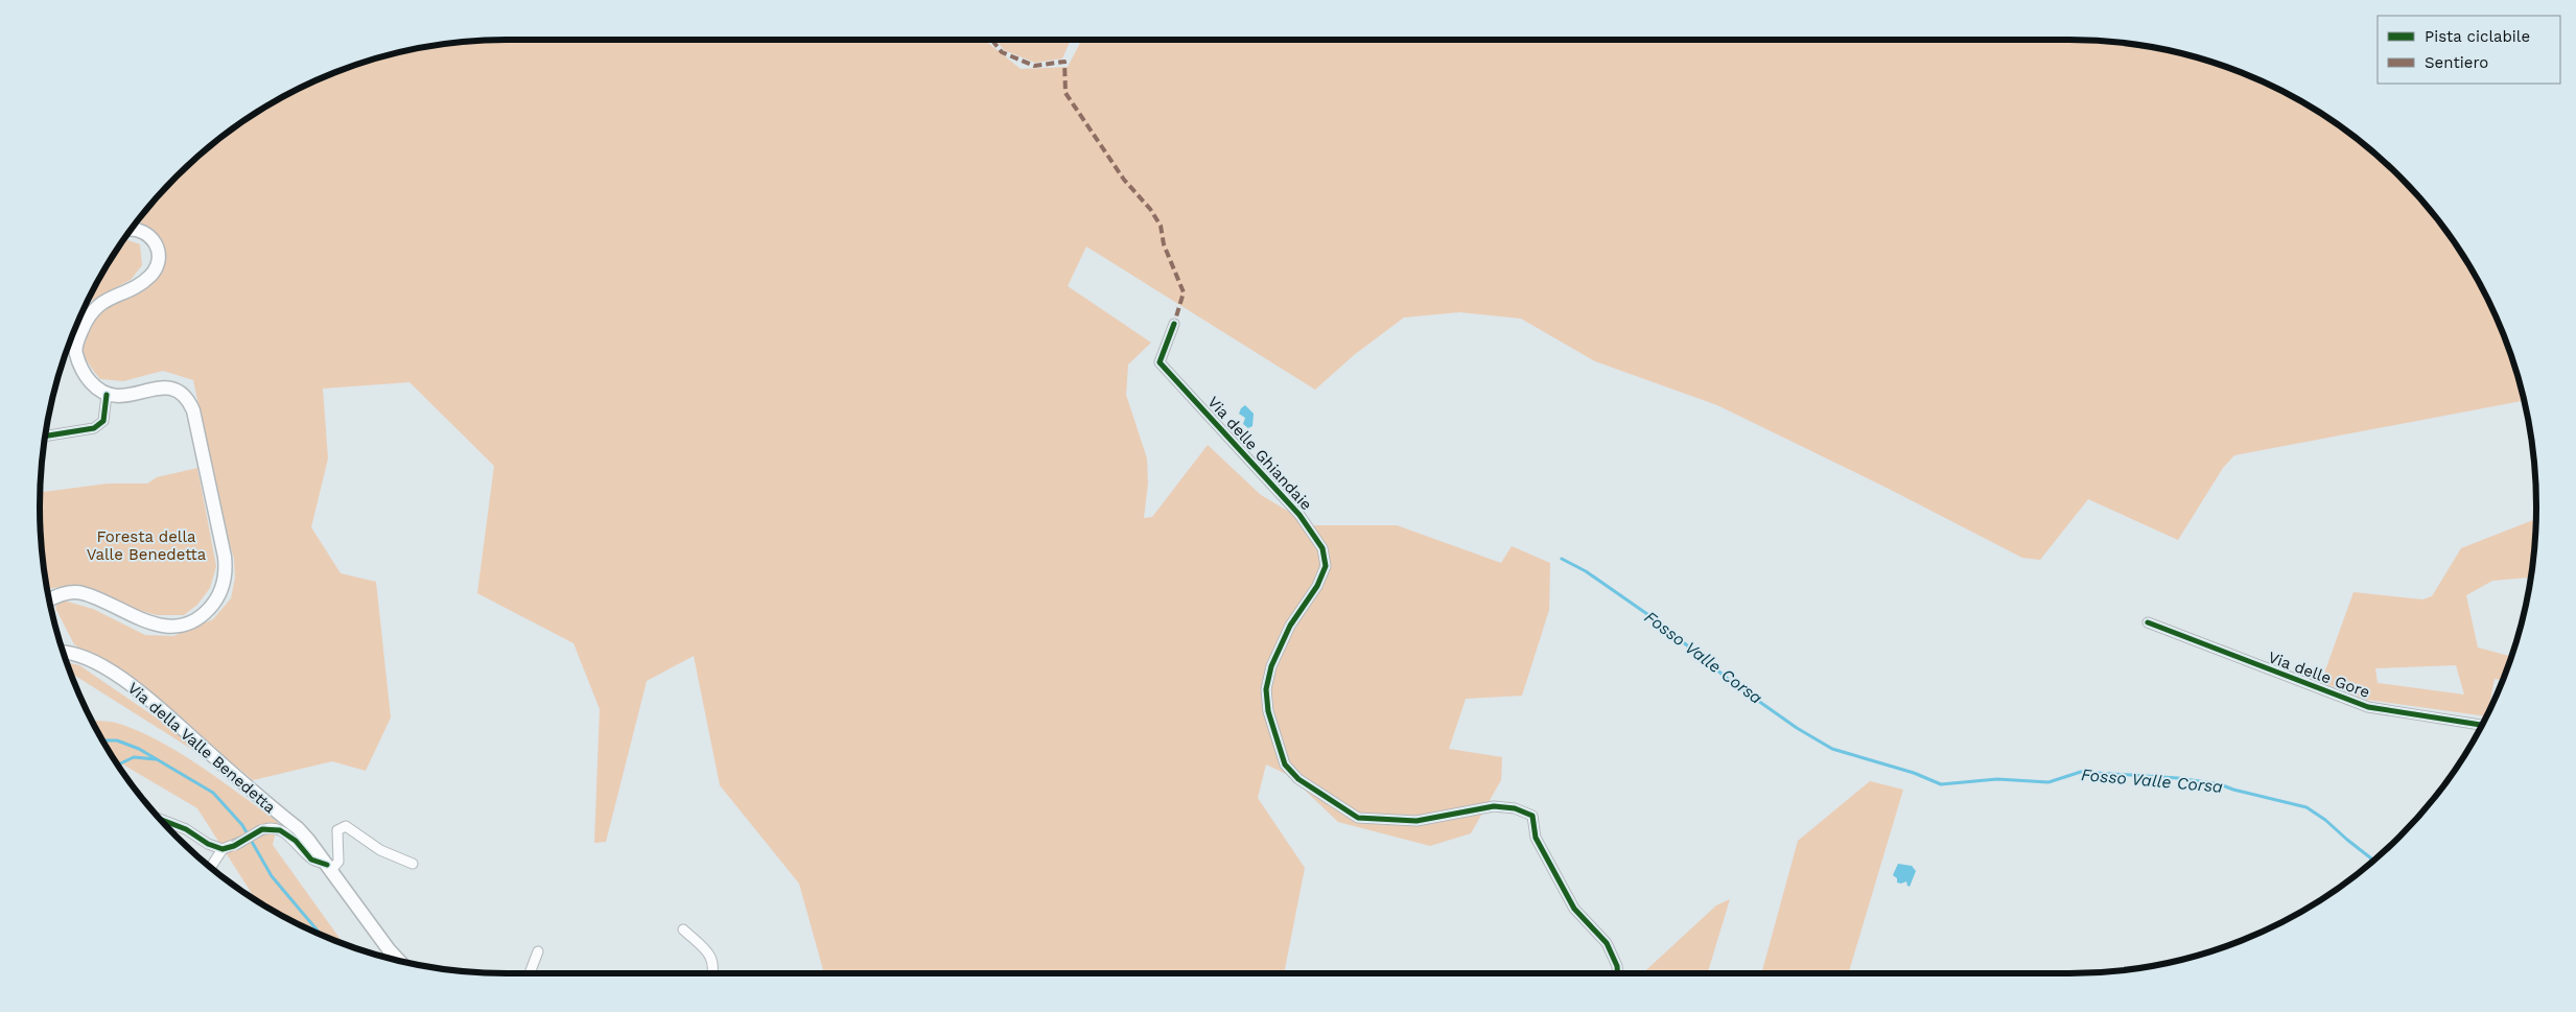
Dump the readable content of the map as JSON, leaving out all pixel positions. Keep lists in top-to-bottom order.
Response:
{
  "streets": {
    "main road": ["Via della Valle Benedetta"],
    "street": ["Via delle Ghiandaie", "Via delle Gore"]
  },
  "water": ["Fosso Valle Corsa"],
  "parks": ["Foresta della Valle Benedetta"],
  "legend": ["Pista ciclabile", "Sentiero"]
}
